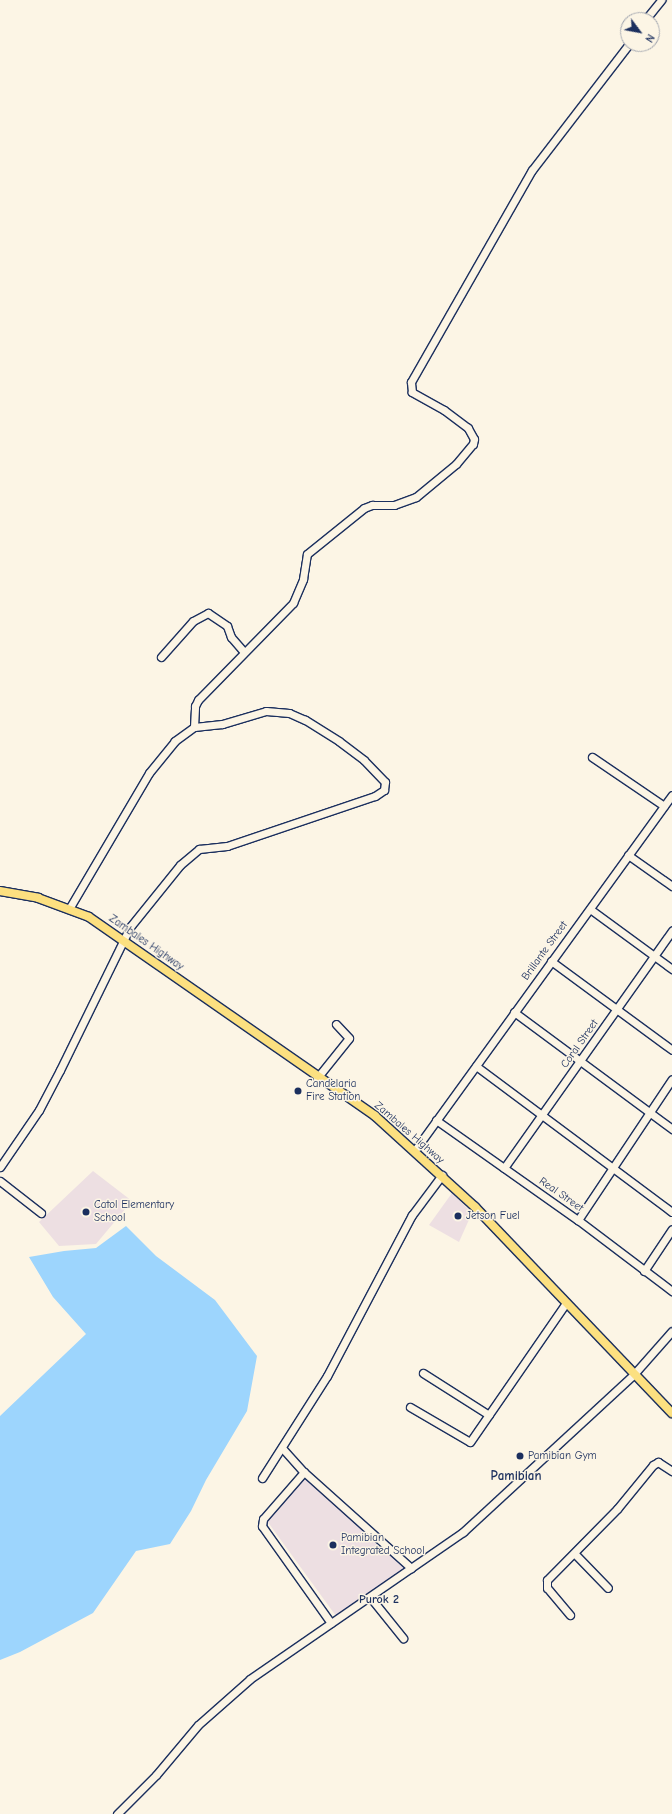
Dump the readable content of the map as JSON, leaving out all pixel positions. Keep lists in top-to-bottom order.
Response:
{
  "streets": {
    "main road": ["Zambales Highway"],
    "street": ["Brillante Street", "Coral Street", "Real Street"]
  },
  "crossings": [
    ["Zambales Highway", "Brillante Street"],
    ["Brillante Street", "Real Street"],
    ["Coral Street", "Real Street"]
  ],
  "districts": ["Pamibian", "Purok 2"],
  "places": [
    "Candelaria Fire Station",
    "Catol Elementary School",
    "Jetson Fuel",
    "Pamibian Gym",
    "Pamibian Integrated School"
  ],
  "north": "bottom right"
}
